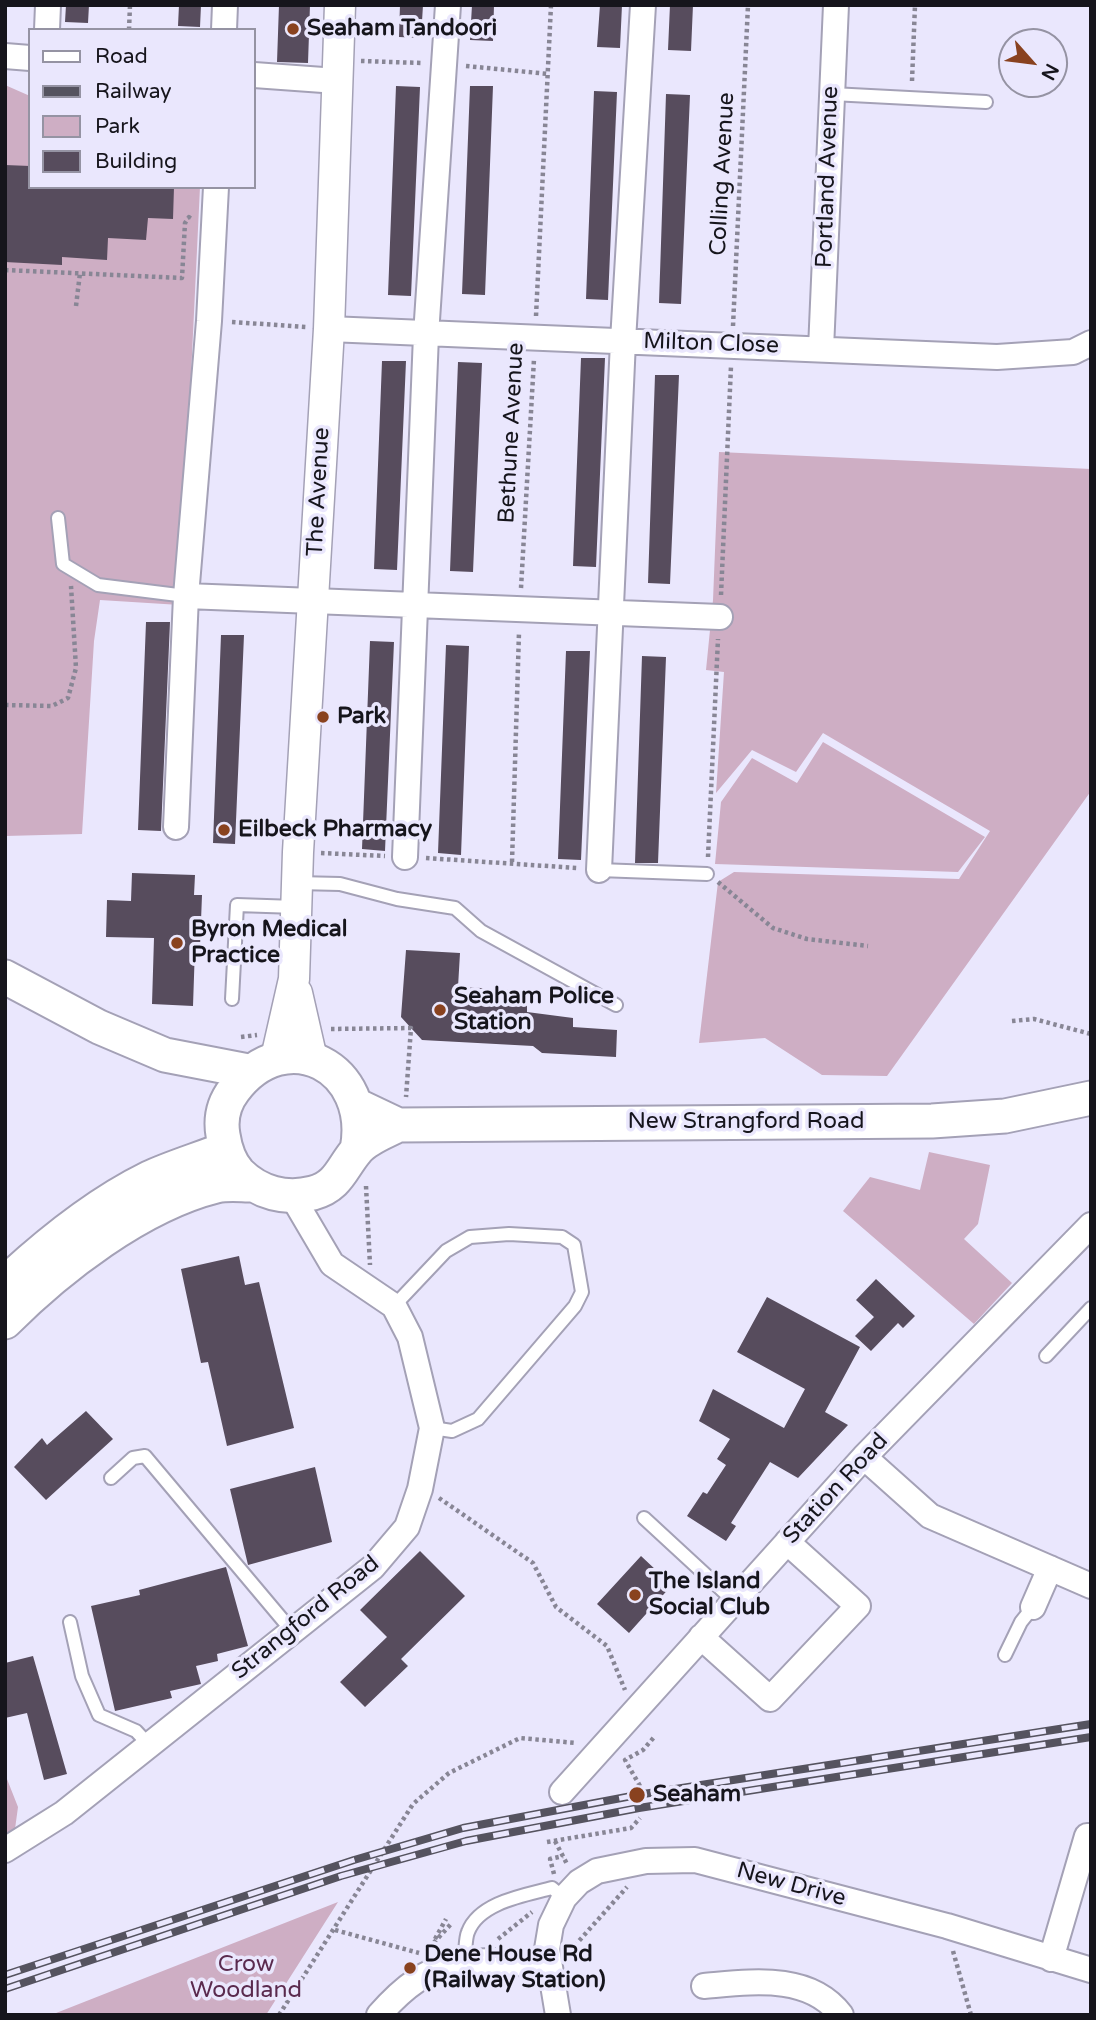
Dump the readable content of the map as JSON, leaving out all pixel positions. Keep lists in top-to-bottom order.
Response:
{
  "streets": {
    "main road": ["New Strangford Road"],
    "street": [
      "Portland Avenue",
      "Milton Close",
      "The Avenue",
      "Station Road",
      "Strangford Road",
      "New Drive"
    ],
    "path": ["Colling Avenue", "Bethune Avenue"]
  },
  "crossings": [
    ["Colling Avenue", "Milton Close"],
    ["Portland Avenue", "Milton Close"],
    ["Milton Close", "Bethune Avenue"],
    ["Milton Close", "The Avenue"],
    ["The Avenue", "New Strangford Road"],
    ["The Avenue", "Strangford Road"],
    ["New Strangford Road", "Strangford Road"]
  ],
  "parks": ["Crow Woodland"],
  "places": [
    "Seaham Tandoori",
    "Park",
    "Eilbeck Pharmacy",
    "Byron Medical Practice",
    "Seaham Police Station",
    "The Island Social Club",
    "Seaham",
    "Dene House Rd (Railway Station)"
  ],
  "legend": [
    "Road",
    "Railway",
    "Park",
    "Building"
  ],
  "north": "bottom right"
}
